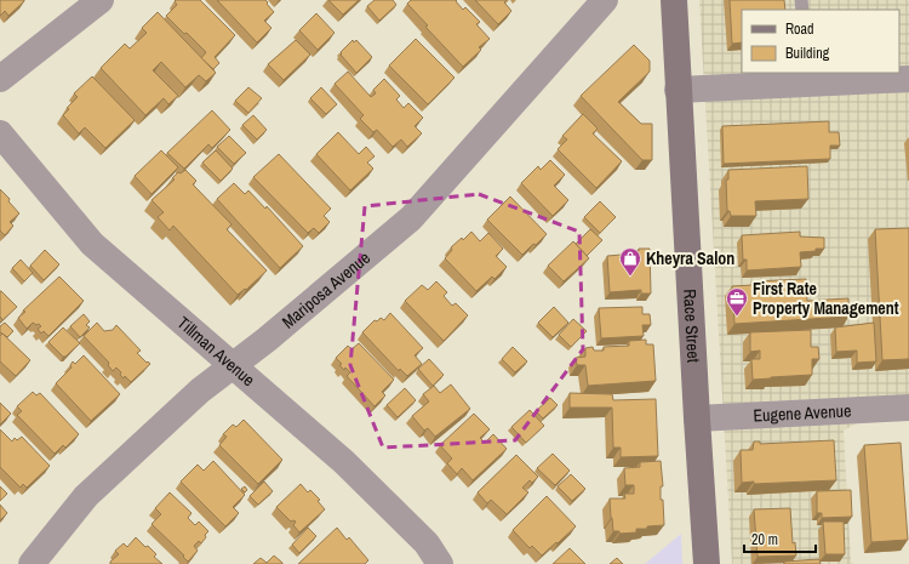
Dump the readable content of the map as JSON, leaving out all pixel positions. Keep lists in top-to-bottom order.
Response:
{
  "streets": {
    "main road": ["Race Street"],
    "street": ["Mariposa Avenue", "Tillman Avenue", "Eugene Avenue"]
  },
  "crossings": [
    ["Mariposa Avenue", "Tillman Avenue"],
    ["Race Street", "Eugene Avenue"]
  ],
  "places": {
    "shop": ["Kheyra Salon"],
    "office": ["First Rate Property Management"]
  },
  "legend": ["Road", "Building"],
  "scale_bar": "20 m"
}
